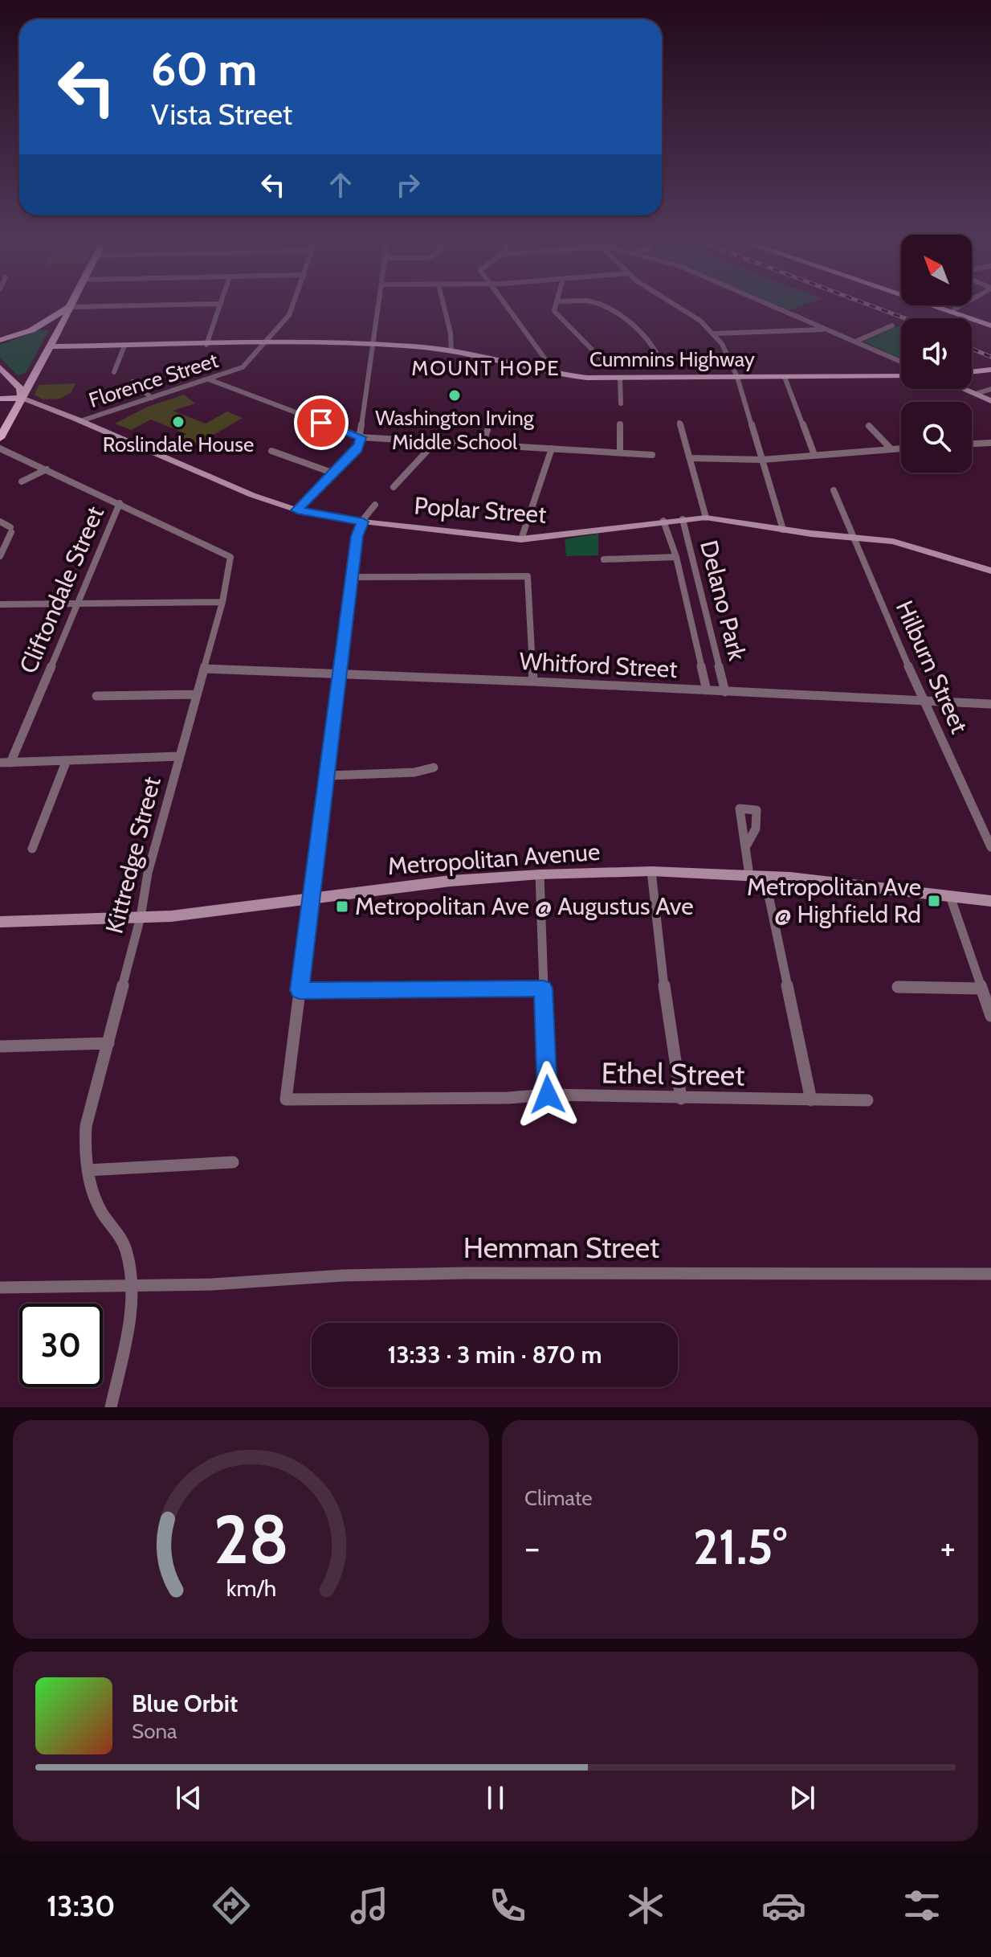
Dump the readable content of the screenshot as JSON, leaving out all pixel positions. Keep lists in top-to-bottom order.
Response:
{
  "streets": {
    "main road": ["Cummins Highway"],
    "street": [
      "Florence Street",
      "Poplar Street",
      "Cliftondale Street",
      "Delano Park",
      "Whitford Street",
      "Hilburn Street",
      "Kittredge Street",
      "Metropolitan Avenue",
      "Ethel Street",
      "Hemman Street"
    ]
  },
  "crossings": [
    ["Cummins Highway", "Florence Street"],
    ["Florence Street", "Poplar Street"],
    ["Poplar Street", "Delano Park"],
    ["Poplar Street", "Hilburn Street"],
    ["Cliftondale Street", "Kittredge Street"],
    ["Delano Park", "Whitford Street"],
    ["Whitford Street", "Hilburn Street"],
    ["Whitford Street", "Kittredge Street"],
    ["Kittredge Street", "Metropolitan Avenue"],
    ["Kittredge Street", "Hemman Street"]
  ],
  "districts": ["MOUNT HOPE"],
  "places": {
    "other": ["Washington Irving Middle School", "Roslindale House"],
    "transit": ["Metropolitan Ave @ Highfield Rd", "Metropolitan Ave @ Augustus Ave"]
  },
  "north": "top left",
  "page": {
    "turn": ["60 m", "Vista Street"],
    "limit": "30",
    "trip": "13:33 · 3 min · 870 m",
    "tile": "Climate",
    "heat": ["−", "21.5°", "+"],
    "song": ["Blue Orbit", "Sona"],
    "tabs": "13:30",
    "gauge": ["28", "km/h"]
  }
}
